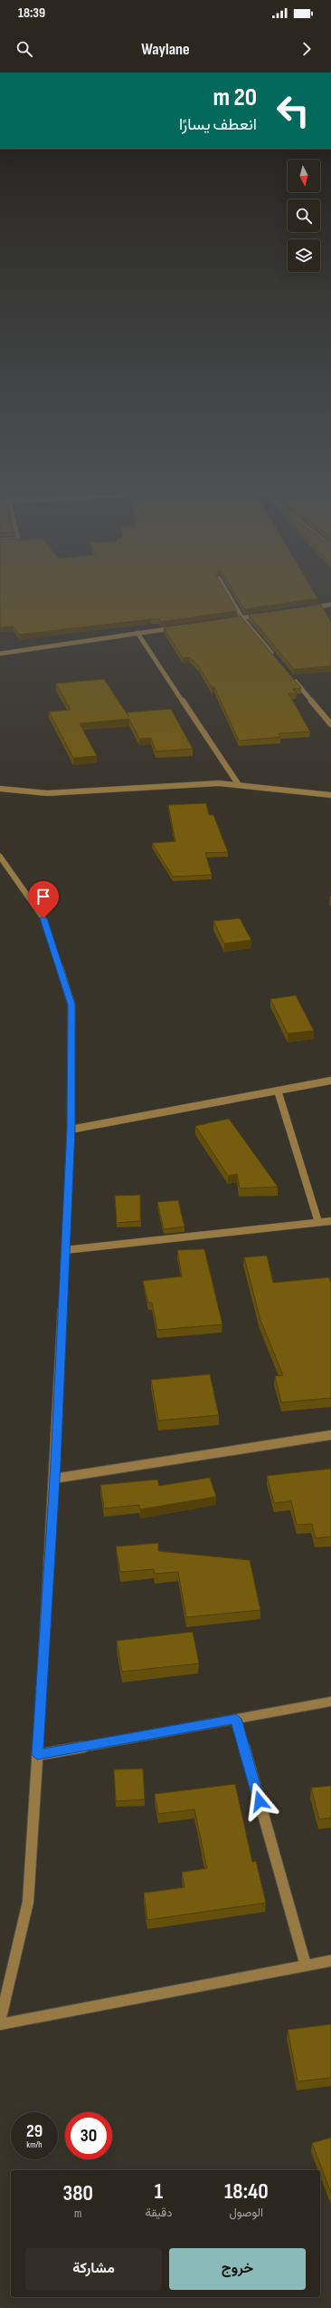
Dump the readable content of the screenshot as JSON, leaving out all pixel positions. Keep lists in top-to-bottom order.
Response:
{
  "north": "bottom",
  "page": {
    "status": "18:39",
    "header": "Waylane",
    "turn": ["20 m", "انعطف يسارًا"],
    "speed": "29 km/h",
    "limit": "30",
    "eta": [
      "18:40",
      "الوصول",
      "1",
      "دقيقة",
      "380",
      "m"
    ],
    "buttons": ["خروج", "مشاركة"]
  }
}
